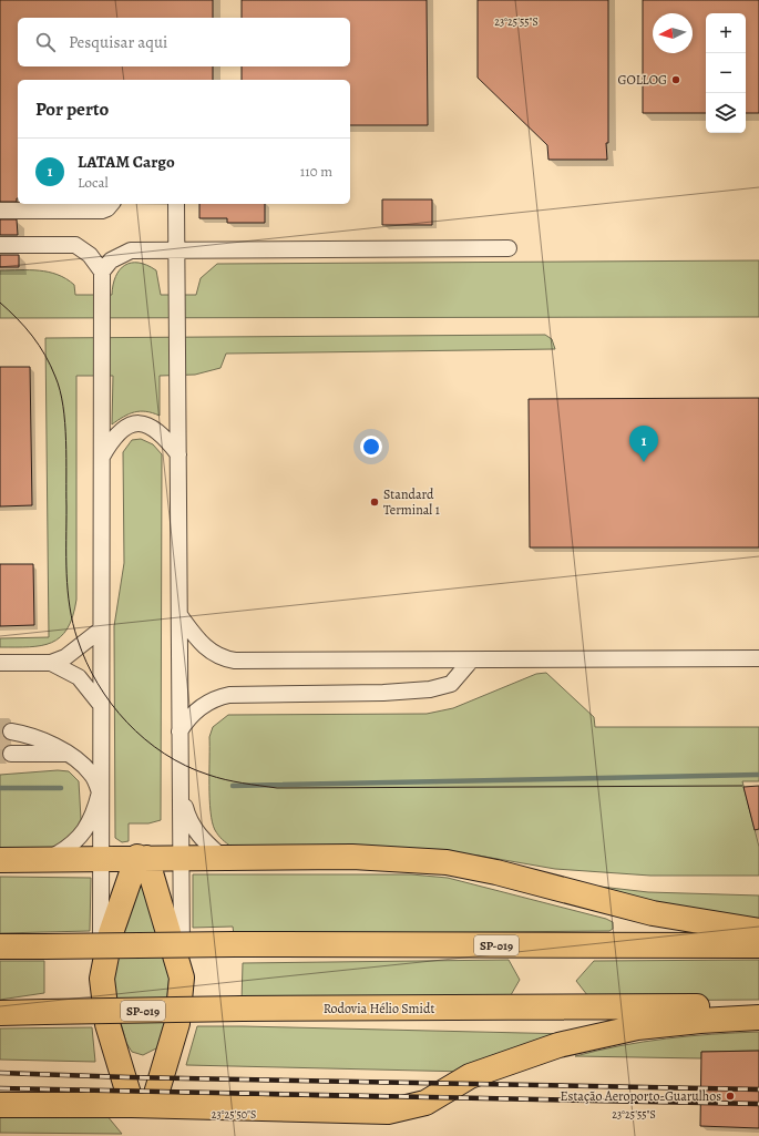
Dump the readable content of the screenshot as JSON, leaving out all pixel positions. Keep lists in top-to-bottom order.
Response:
{
  "streets": {
    "main road": ["SP-019", "Rodovia Hélio Smidt"]
  },
  "places": ["GOLLOG", "Standard Terminal 1", "Estação Aeroporto-Guarulhos"],
  "north": "left",
  "page": {
    "map_buttons": ["+", "−"],
    "search": "Pesquisar aqui",
    "heading": "Por perto",
    "list": [
      {
        "mark": "1",
        "name": "LATAM Cargo",
        "note": "Local",
        "value": "110 m"
      }
    ],
    "pins": "1"
  },
  "coordinates": ["23°25'55\"S", "23°25'50\"S"]
}
